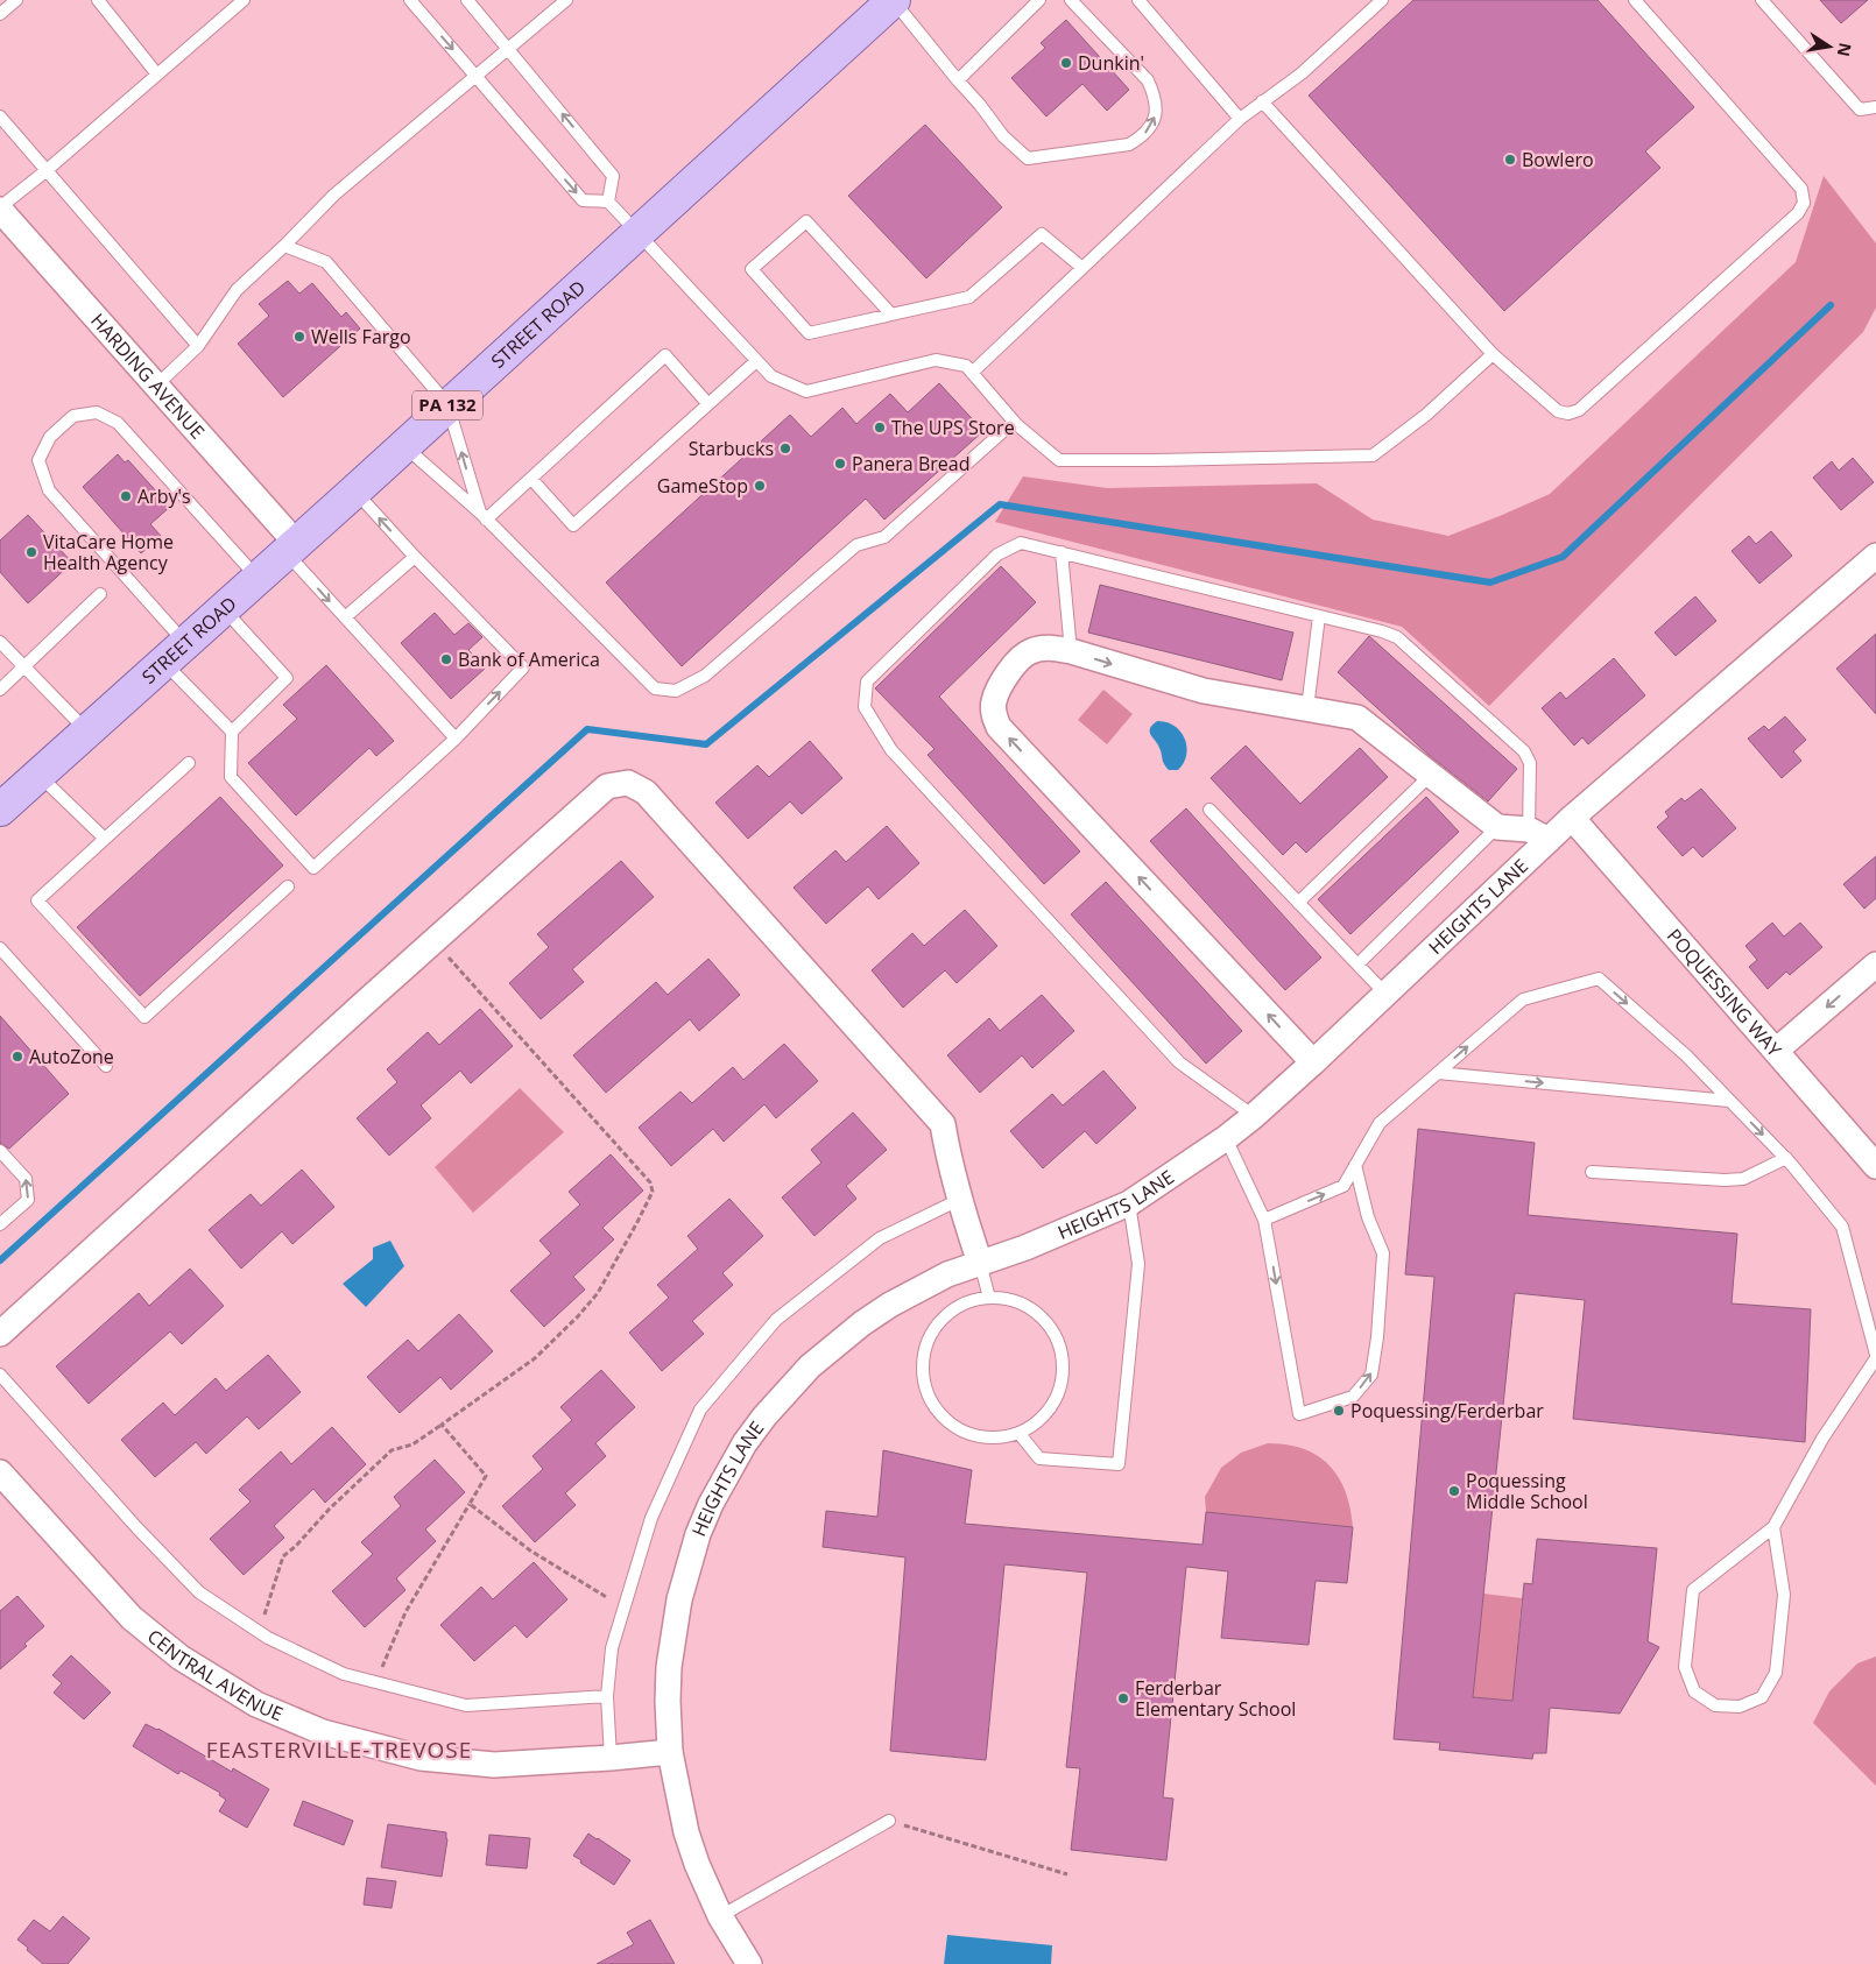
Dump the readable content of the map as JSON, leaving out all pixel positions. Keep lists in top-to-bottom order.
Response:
{
  "streets": {
    "main road": ["STREET ROAD", "PA 132"],
    "street": [
      "HARDING AVENUE",
      "HEIGHTS LANE",
      "POQUESSING WAY",
      "CENTRAL AVENUE"
    ]
  },
  "crossings": [
    ["STREET ROAD", "HARDING AVENUE"],
    ["HEIGHTS LANE", "POQUESSING WAY"],
    ["HEIGHTS LANE", "CENTRAL AVENUE"]
  ],
  "districts": ["FEASTERVILLE-TREVOSE"],
  "places": [
    "Dunkin'",
    "Bowlero",
    "Wells Fargo",
    "The UPS Store",
    "Starbucks",
    "Panera Bread",
    "GameStop",
    "Arby's",
    "VitaCare Home Health Agency",
    "Bank of America",
    "AutoZone",
    "Poquessing/Ferderbar",
    "Poquessing Middle School",
    "Ferderbar Elementary School"
  ],
  "north": "right"
}
